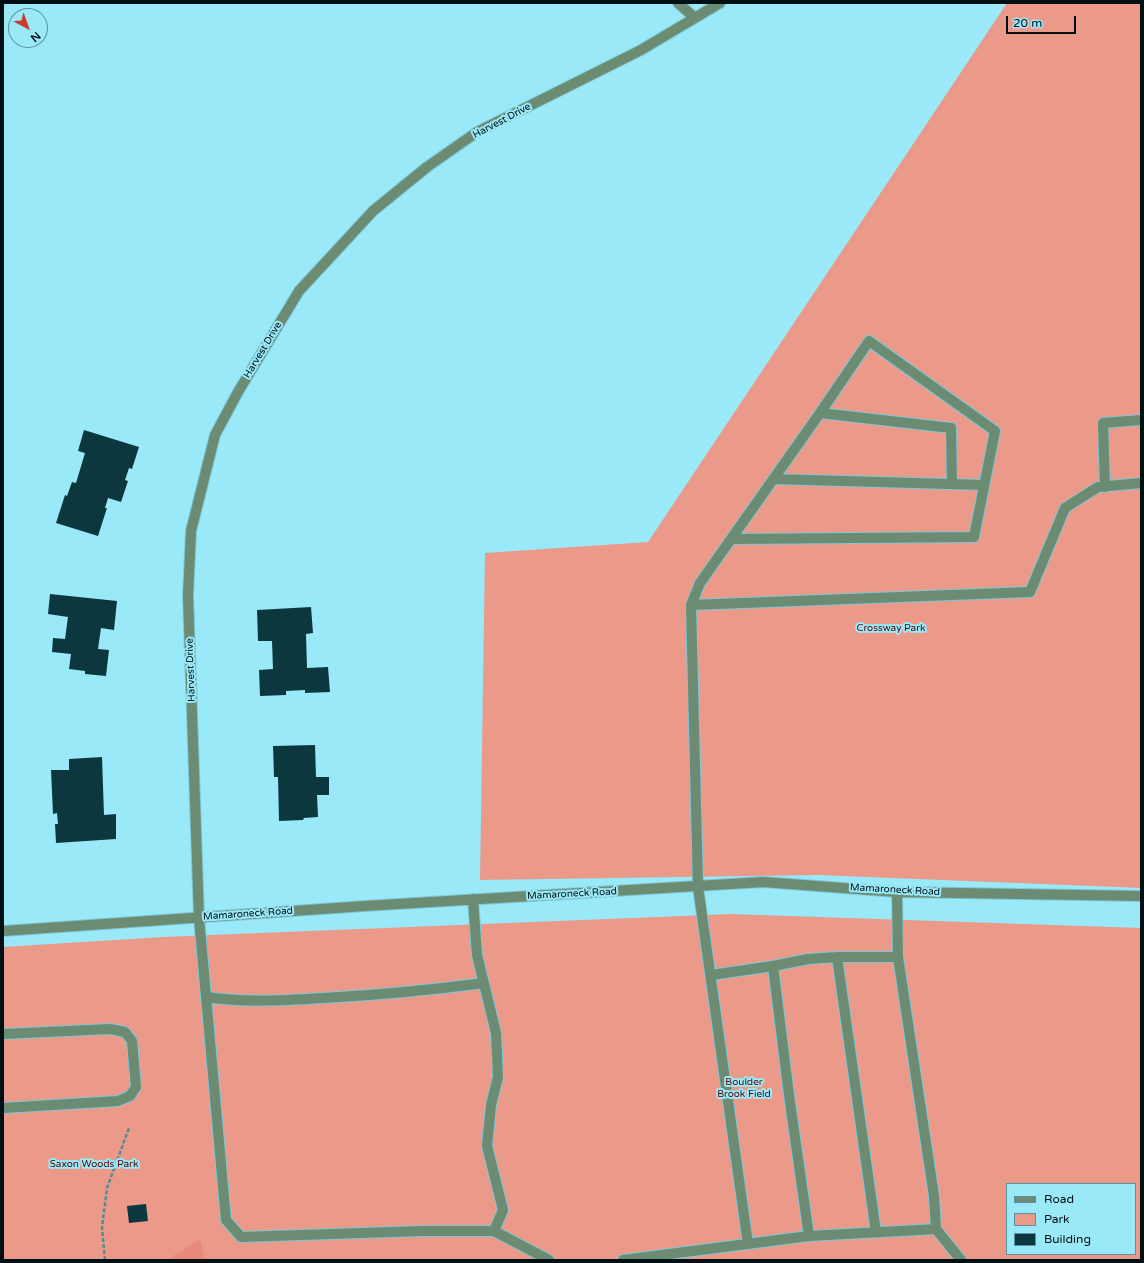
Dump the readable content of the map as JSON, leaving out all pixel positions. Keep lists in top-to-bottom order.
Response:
{
  "streets": {
    "street": ["Harvest Drive", "Mamaroneck Road"]
  },
  "crossings": [
    ["Harvest Drive", "Mamaroneck Road"]
  ],
  "parks": ["Crossway Park", "Boulder Brook Field", "Saxon Woods Park"],
  "legend": ["Road", "Park", "Building"],
  "scale_bar": "20 m",
  "north": "bottom right"
}
